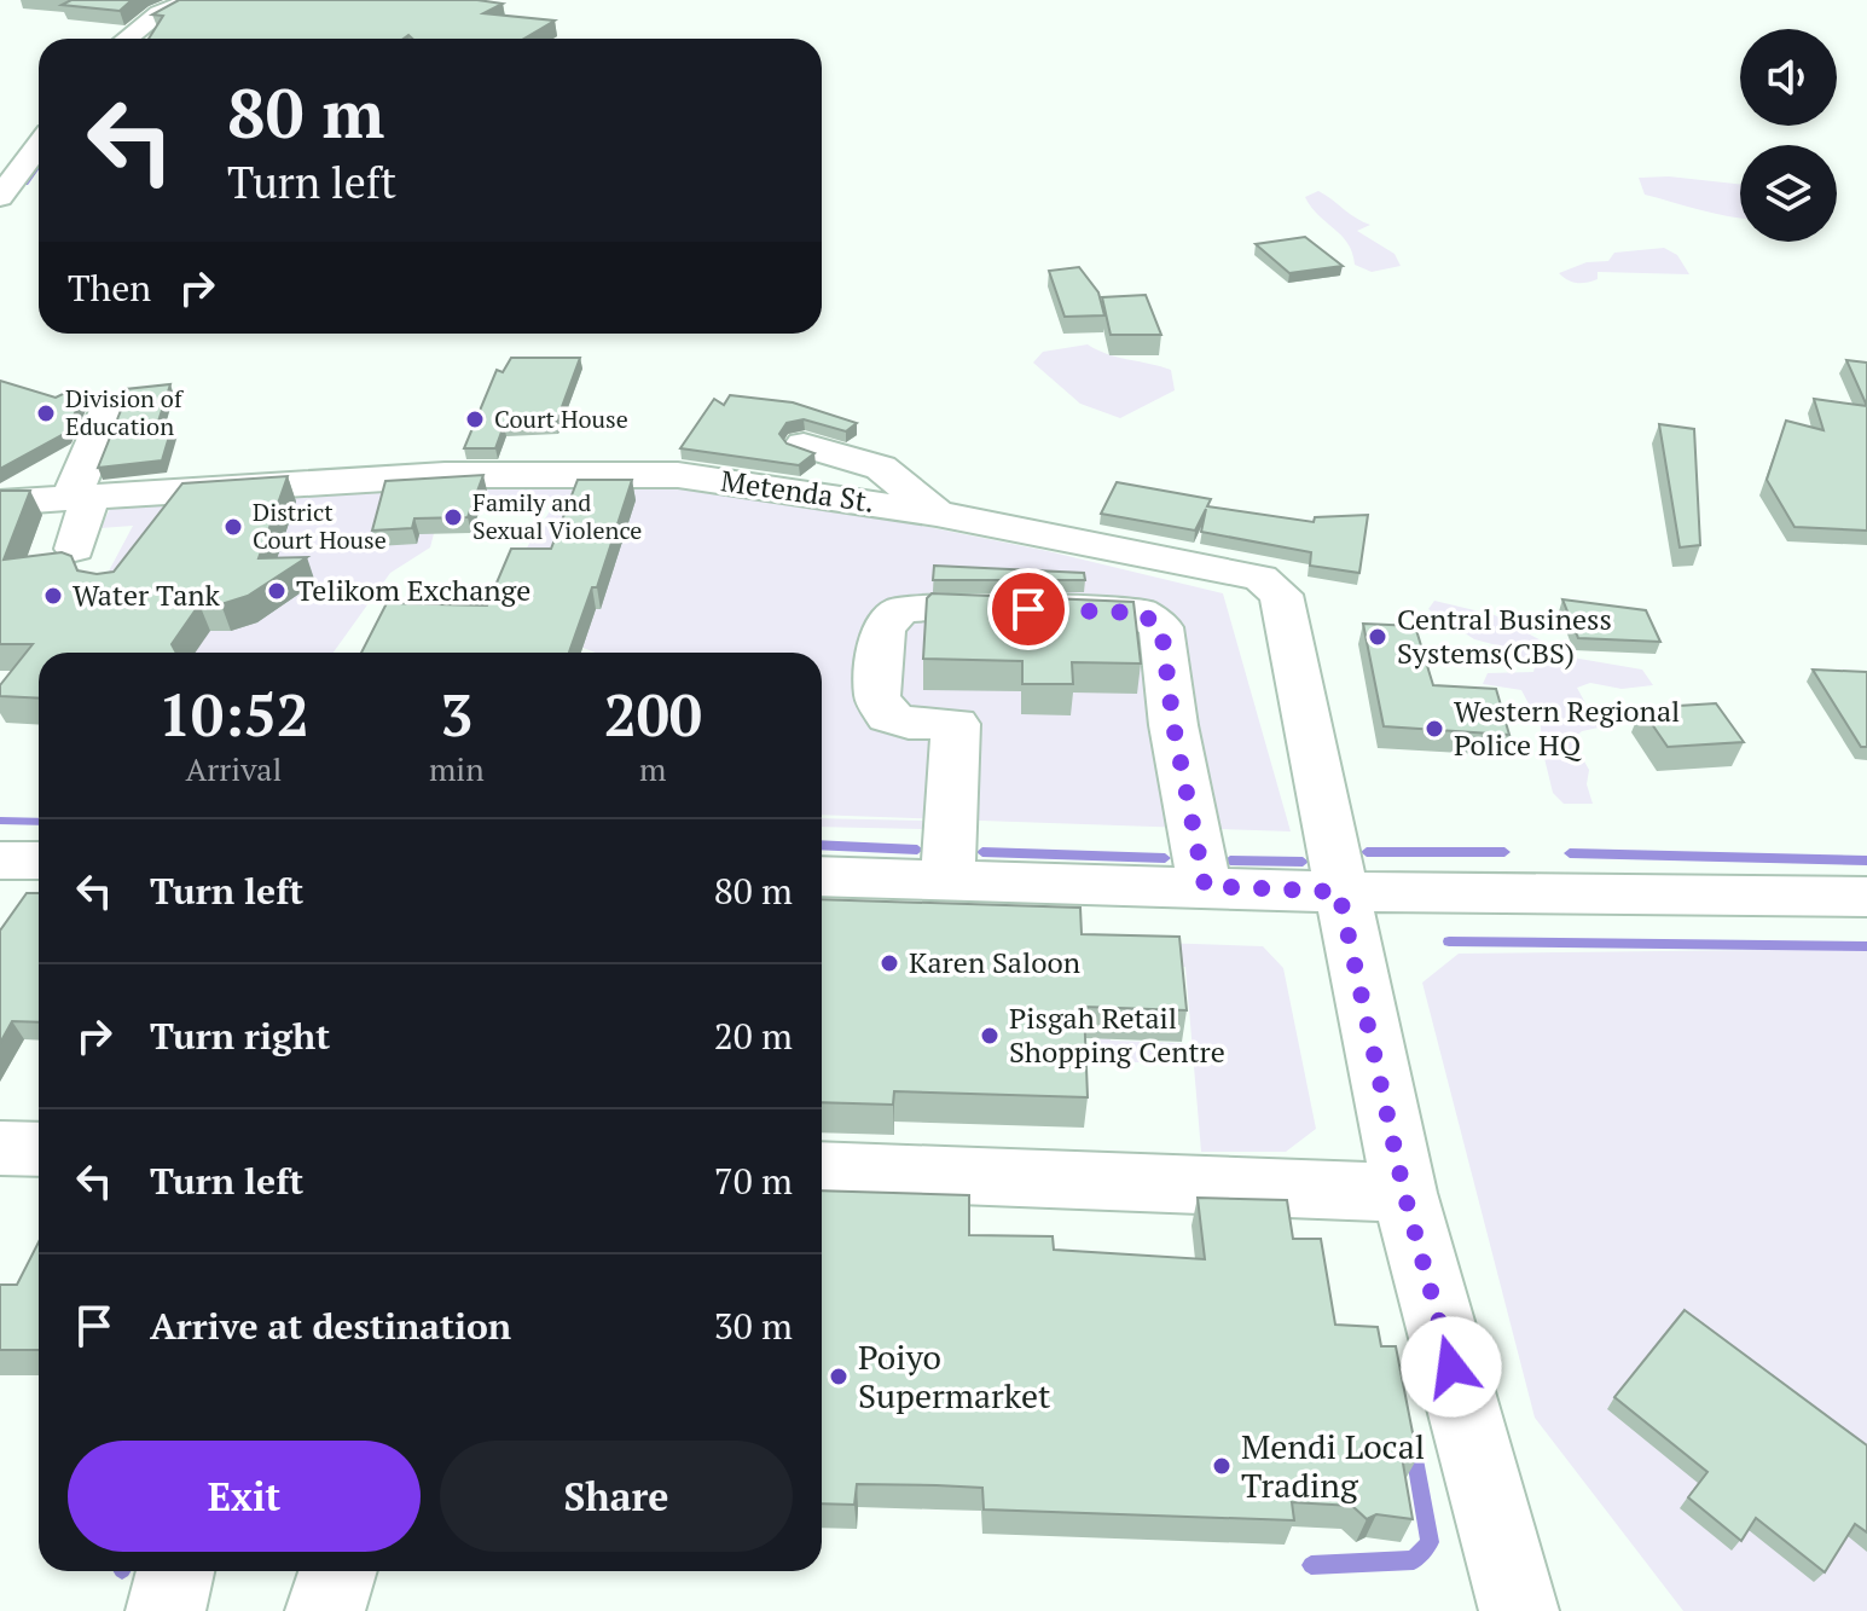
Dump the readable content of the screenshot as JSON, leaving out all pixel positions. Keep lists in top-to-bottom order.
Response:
{
  "streets": {
    "street": ["Metenda St."]
  },
  "places": [
    "Division of Education",
    "Court House",
    "Family and Sexual Violence",
    "District Court House",
    "Telikom Exchange",
    "Water Tank",
    "Central Business Systems(CBS)",
    "Western Regional Police HQ",
    "Karen Saloon",
    "Pisgah Retail Shopping Centre",
    "Poiyo Supermarket",
    "Mendi Local Trading"
  ],
  "page": {
    "turn": ["80 m", "Turn left"],
    "then": "Then",
    "eta": [
      "10:52",
      "Arrival",
      "3",
      "min",
      "200",
      "m"
    ],
    "list": [
      {
        "name": "Turn left",
        "value": "80 m"
      },
      {
        "name": "Turn right",
        "value": "20 m"
      },
      {
        "name": "Turn left",
        "value": "70 m"
      },
      {
        "name": "Arrive at destination",
        "value": "30 m"
      }
    ],
    "buttons": ["Exit", "Share"]
  }
}
